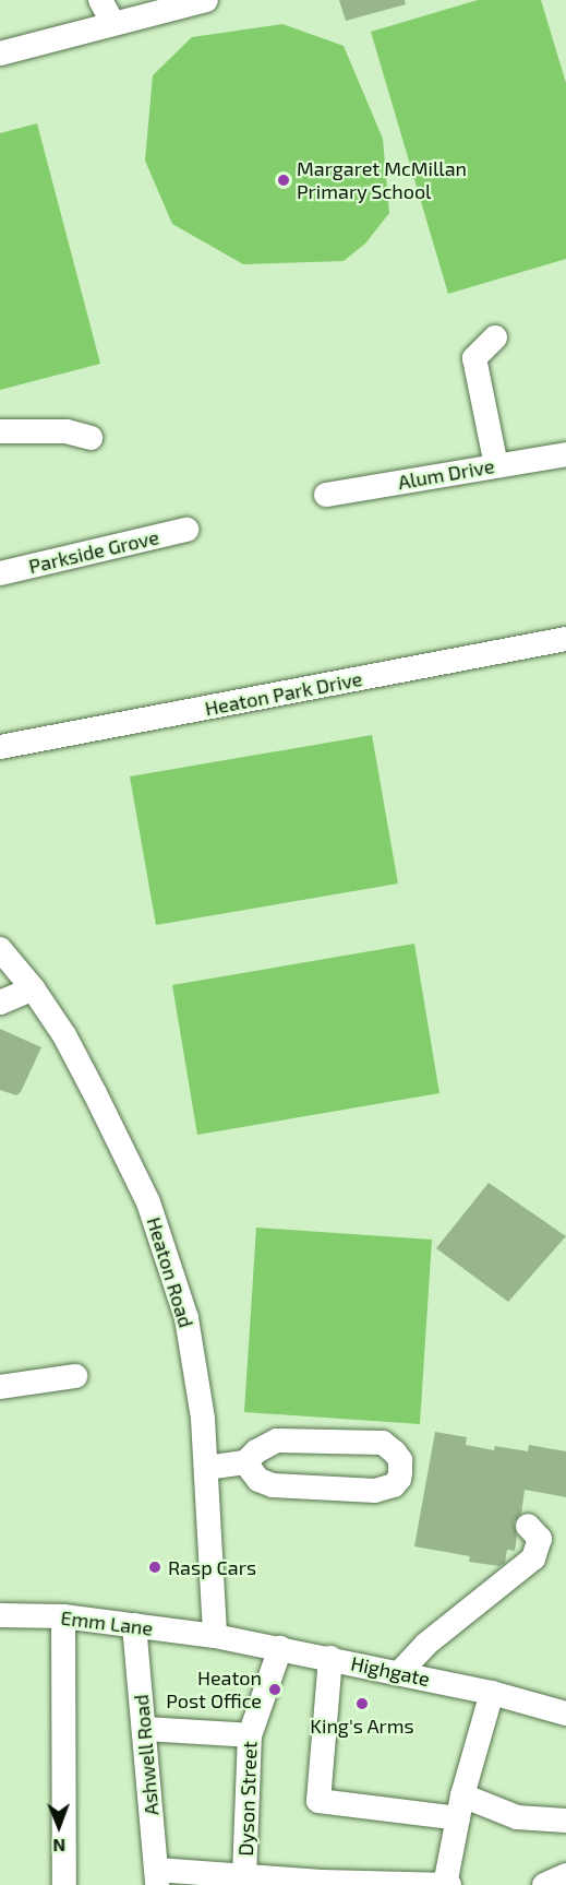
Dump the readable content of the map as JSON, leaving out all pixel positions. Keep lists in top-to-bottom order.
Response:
{
  "streets": {
    "street": [
      "Alum Drive",
      "Parkside Grove",
      "Heaton Park Drive",
      "Heaton Road",
      "Emm Lane",
      "Highgate",
      "Ashwell Road",
      "Dyson Street"
    ]
  },
  "crossings": [
    ["Heaton Road", "Emm Lane"],
    ["Heaton Road", "Highgate"],
    ["Emm Lane", "Highgate"],
    ["Emm Lane", "Ashwell Road"],
    ["Highgate", "Dyson Street"]
  ],
  "places": [
    "Margaret McMillan Primary School",
    "Rasp Cars",
    "Heaton Post Office",
    "King's Arms"
  ],
  "north": "bottom"
}
